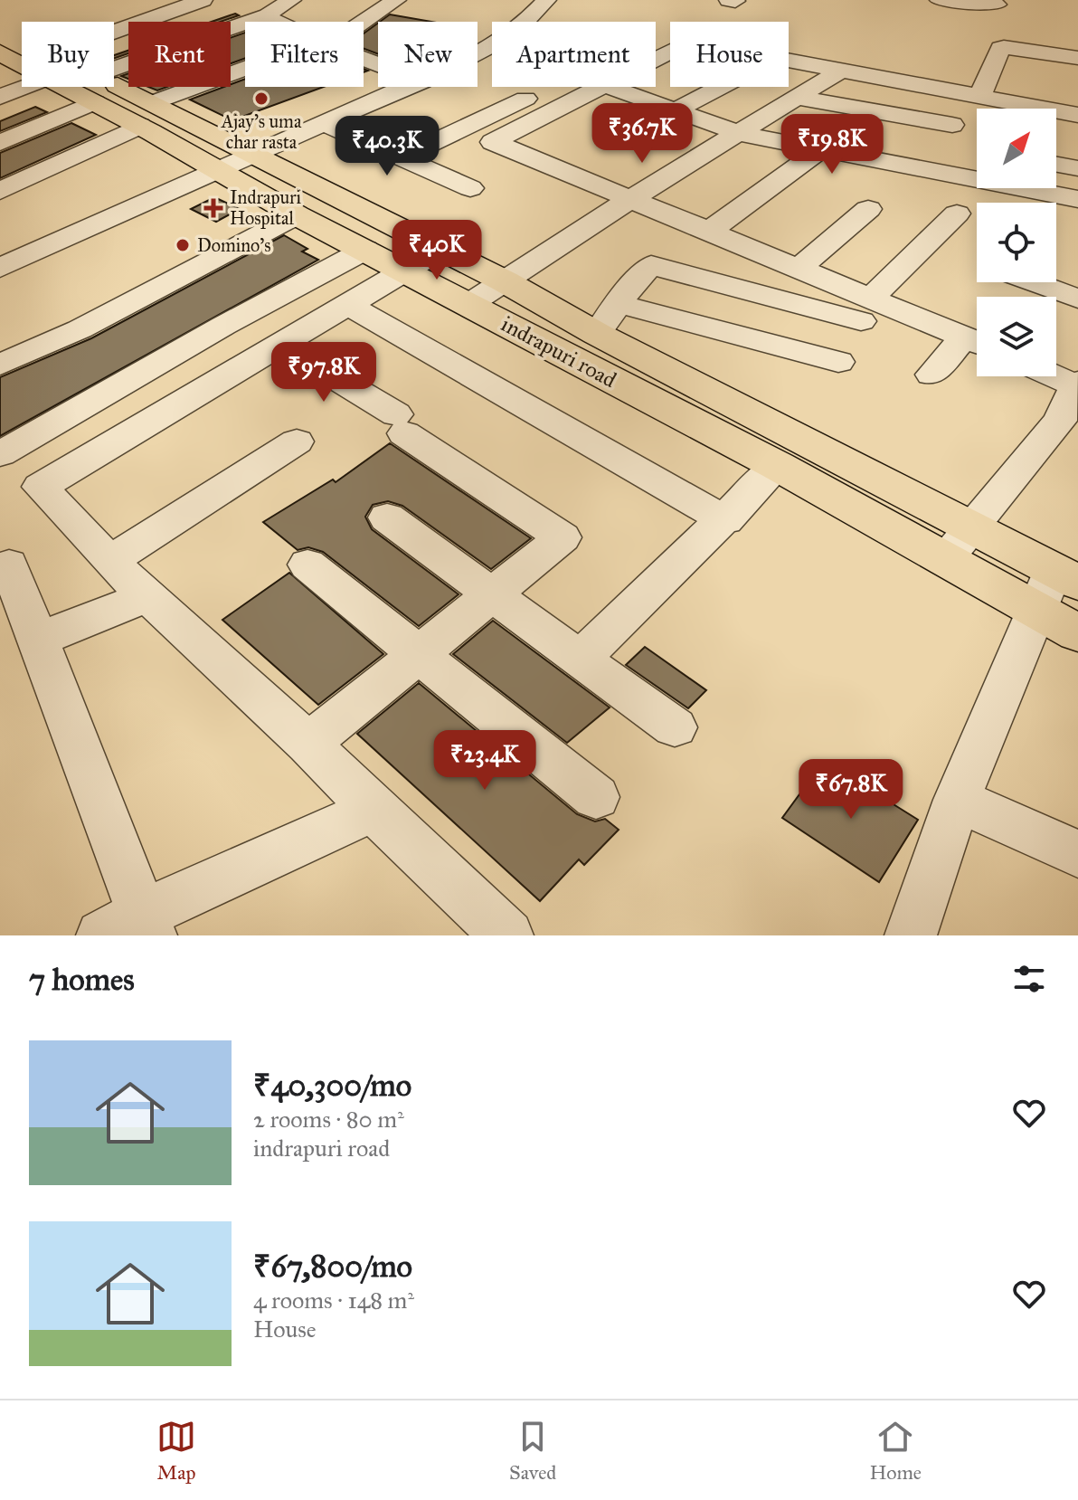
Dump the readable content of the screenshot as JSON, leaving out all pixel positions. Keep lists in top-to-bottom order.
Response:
{
  "streets": {
    "main road": ["indrapuri road"]
  },
  "places": {
    "other": ["Ajay's uma char rasta", "Domino's"],
    "health": ["Indrapuri Hospital"]
  },
  "north": "top right",
  "page": {
    "chip": [
      "Buy",
      "Rent",
      "Filters",
      "New",
      "Apartment",
      "House"
    ],
    "price": [
      "₹36.7K",
      "₹19.8K",
      "₹40.3K",
      "₹40K",
      "₹97.8K",
      "₹23.4K",
      "₹67.8K"
    ],
    "heading": "7 homes",
    "list": [
      {
        "name": "₹40,300/mo",
        "note": "2 rooms · 80 m² · indrapuri road"
      },
      {
        "name": "₹67,800/mo",
        "note": "4 rooms · 148 m² · House"
      }
    ],
    "tabs": ["Map", "Saved", "Home"]
  }
}
